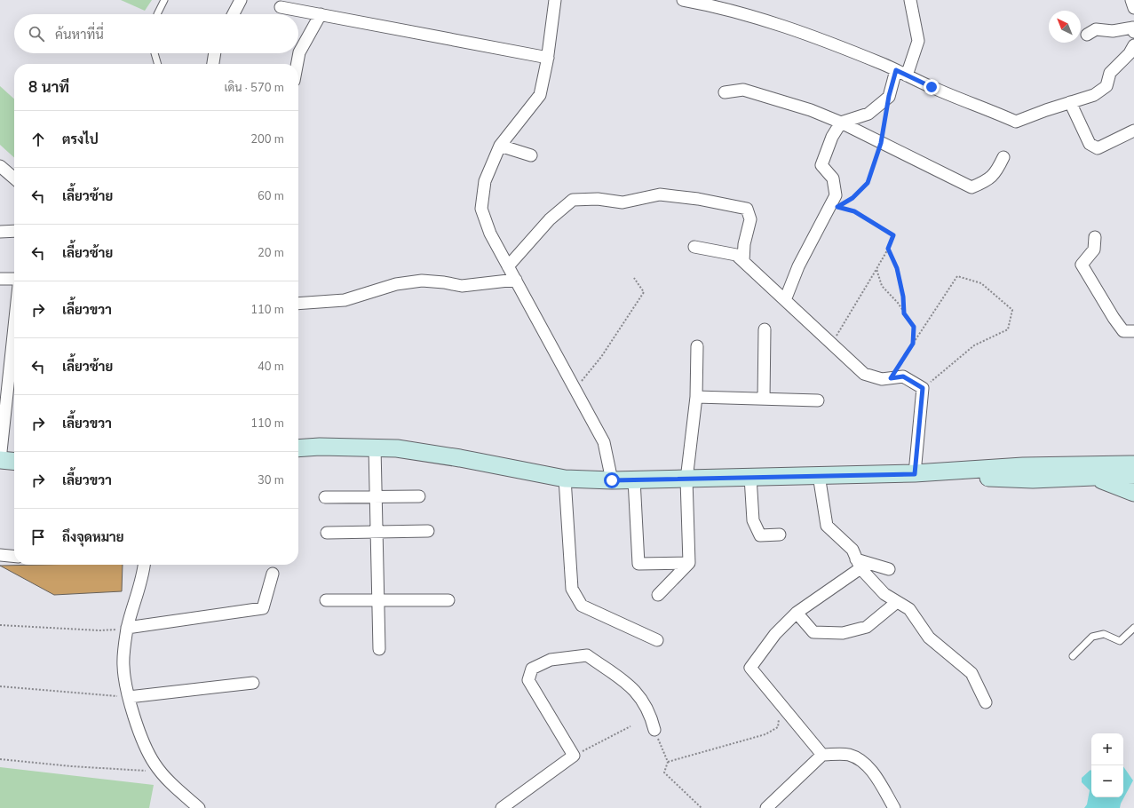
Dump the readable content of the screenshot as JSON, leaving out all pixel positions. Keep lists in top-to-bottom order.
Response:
{
  "north": "top left",
  "page": {
    "search": "ค้นหาที่นี่",
    "heading": ["8 นาที", "เดิน · 570 m"],
    "list": [
      ["ตรงไป", "200 m"],
      ["เลี้ยวซ้าย", "60 m"],
      ["เลี้ยวซ้าย", "20 m"],
      ["เลี้ยวขวา", "110 m"],
      ["เลี้ยวซ้าย", "40 m"],
      ["เลี้ยวขวา", "110 m"],
      ["เลี้ยวขวา", "30 m"],
      "ถึงจุดหมาย"
    ],
    "map_buttons": ["+", "−"]
  }
}
